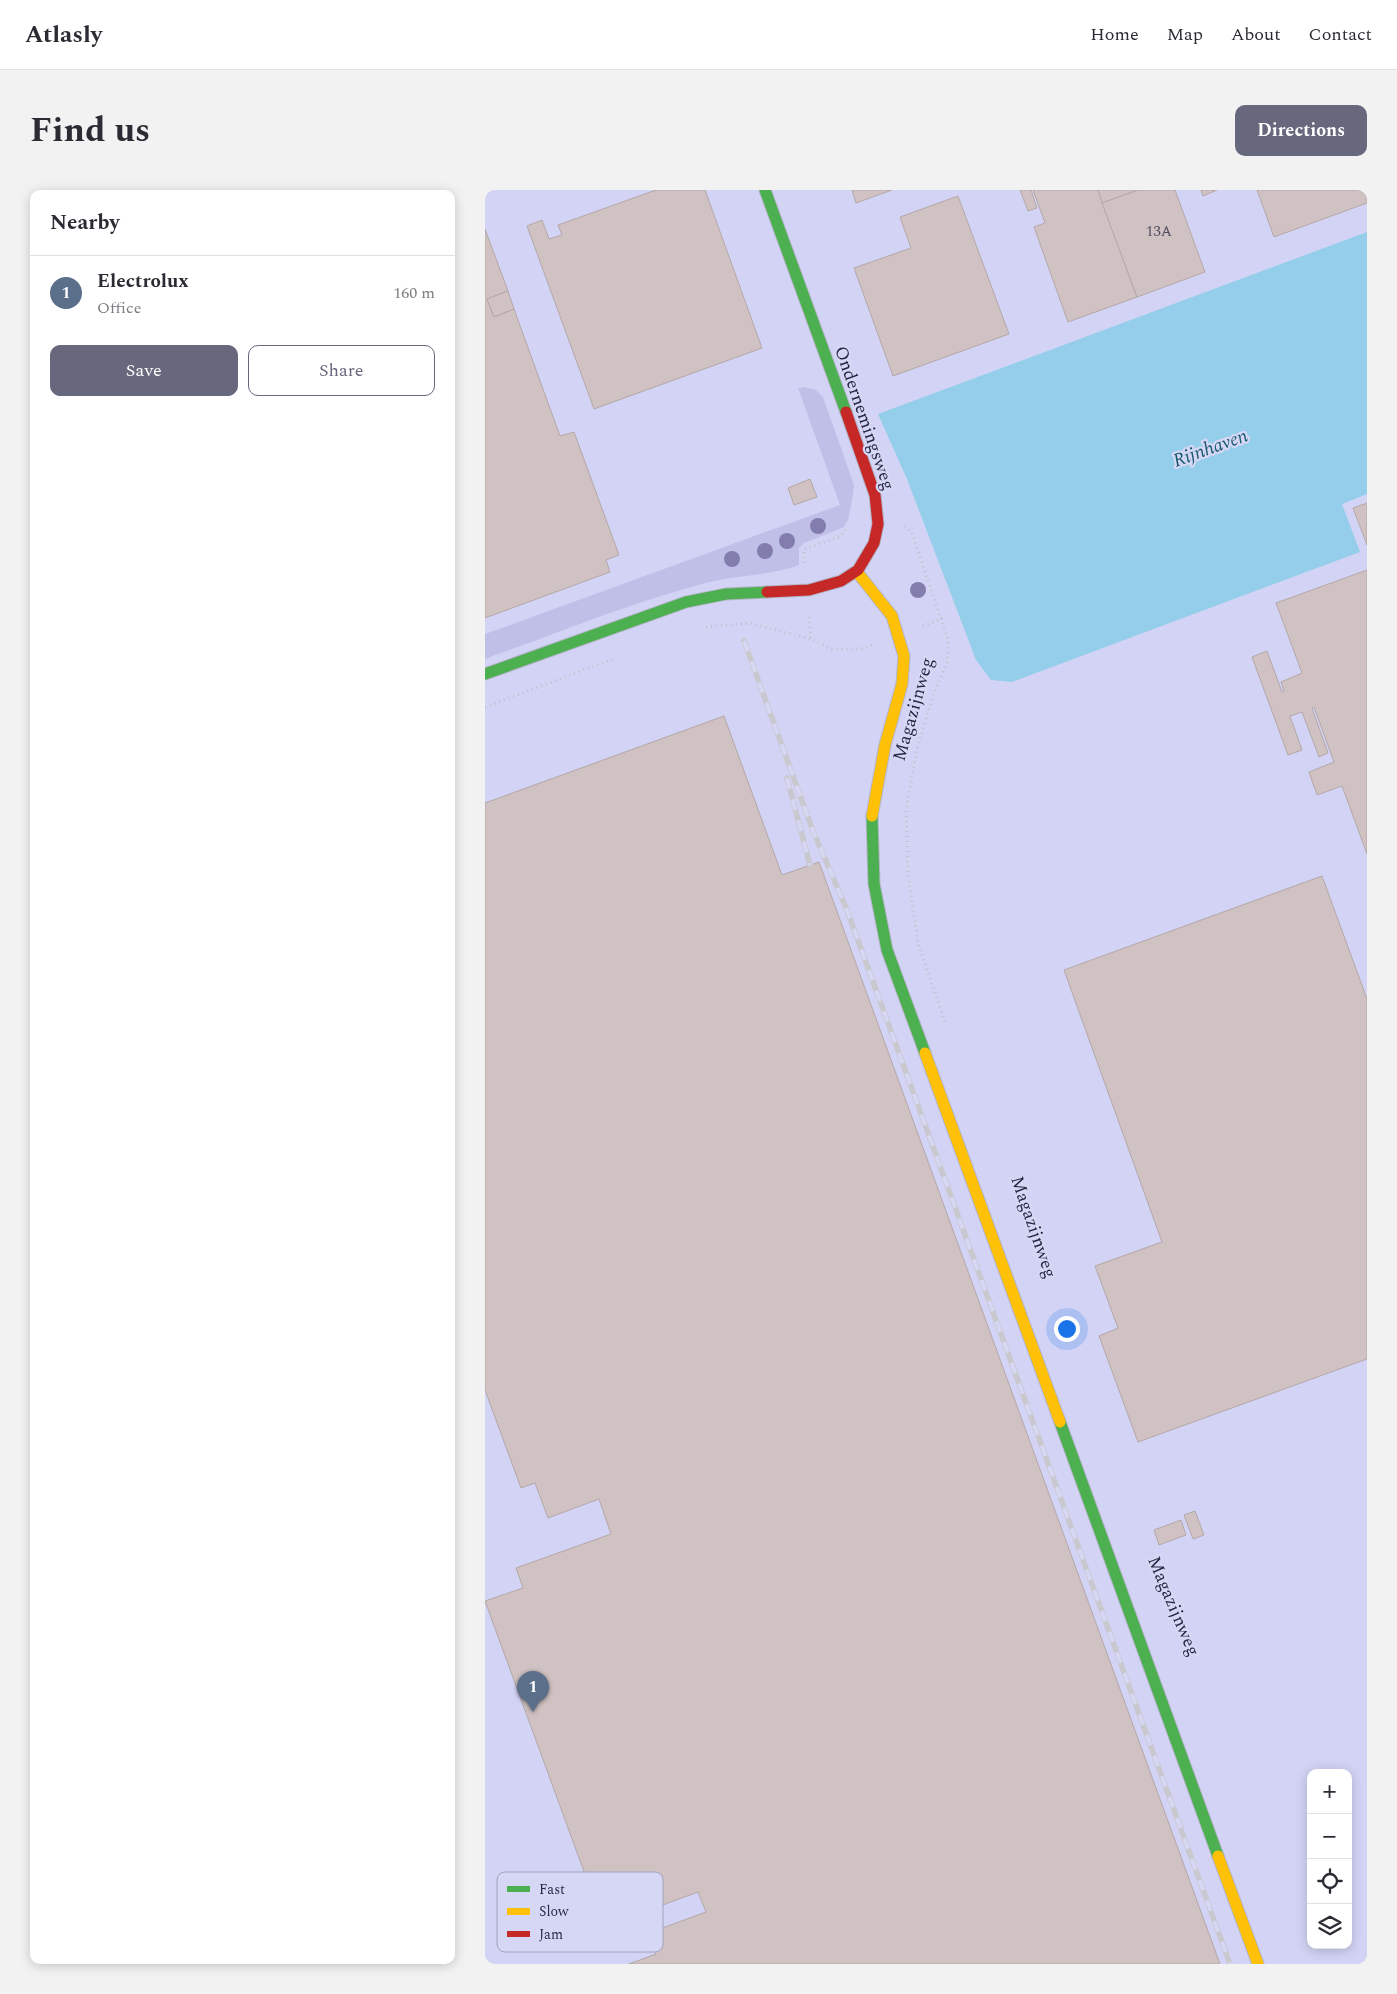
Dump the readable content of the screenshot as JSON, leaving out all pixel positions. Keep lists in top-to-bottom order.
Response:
{
  "streets": {
    "street": ["Ondernemingsweg", "Magazijnweg"]
  },
  "crossings": [
    ["Ondernemingsweg", "Magazijnweg"]
  ],
  "water": ["Rijnhaven"],
  "house_numbers": ["13A"],
  "legend": ["Fast", "Slow", "Jam"],
  "page": {
    "header": "Atlasly",
    "nav": [
      "Home",
      "Map",
      "About",
      "Contact"
    ],
    "title": "Find us",
    "buttons": [
      "Directions",
      ["Save", "Share"]
    ],
    "heading": "Nearby",
    "list": [
      {
        "mark": "1",
        "name": "Electrolux",
        "note": "Office",
        "value": "160 m"
      }
    ],
    "pins": "1",
    "map_buttons": ["+", "−"]
  }
}
